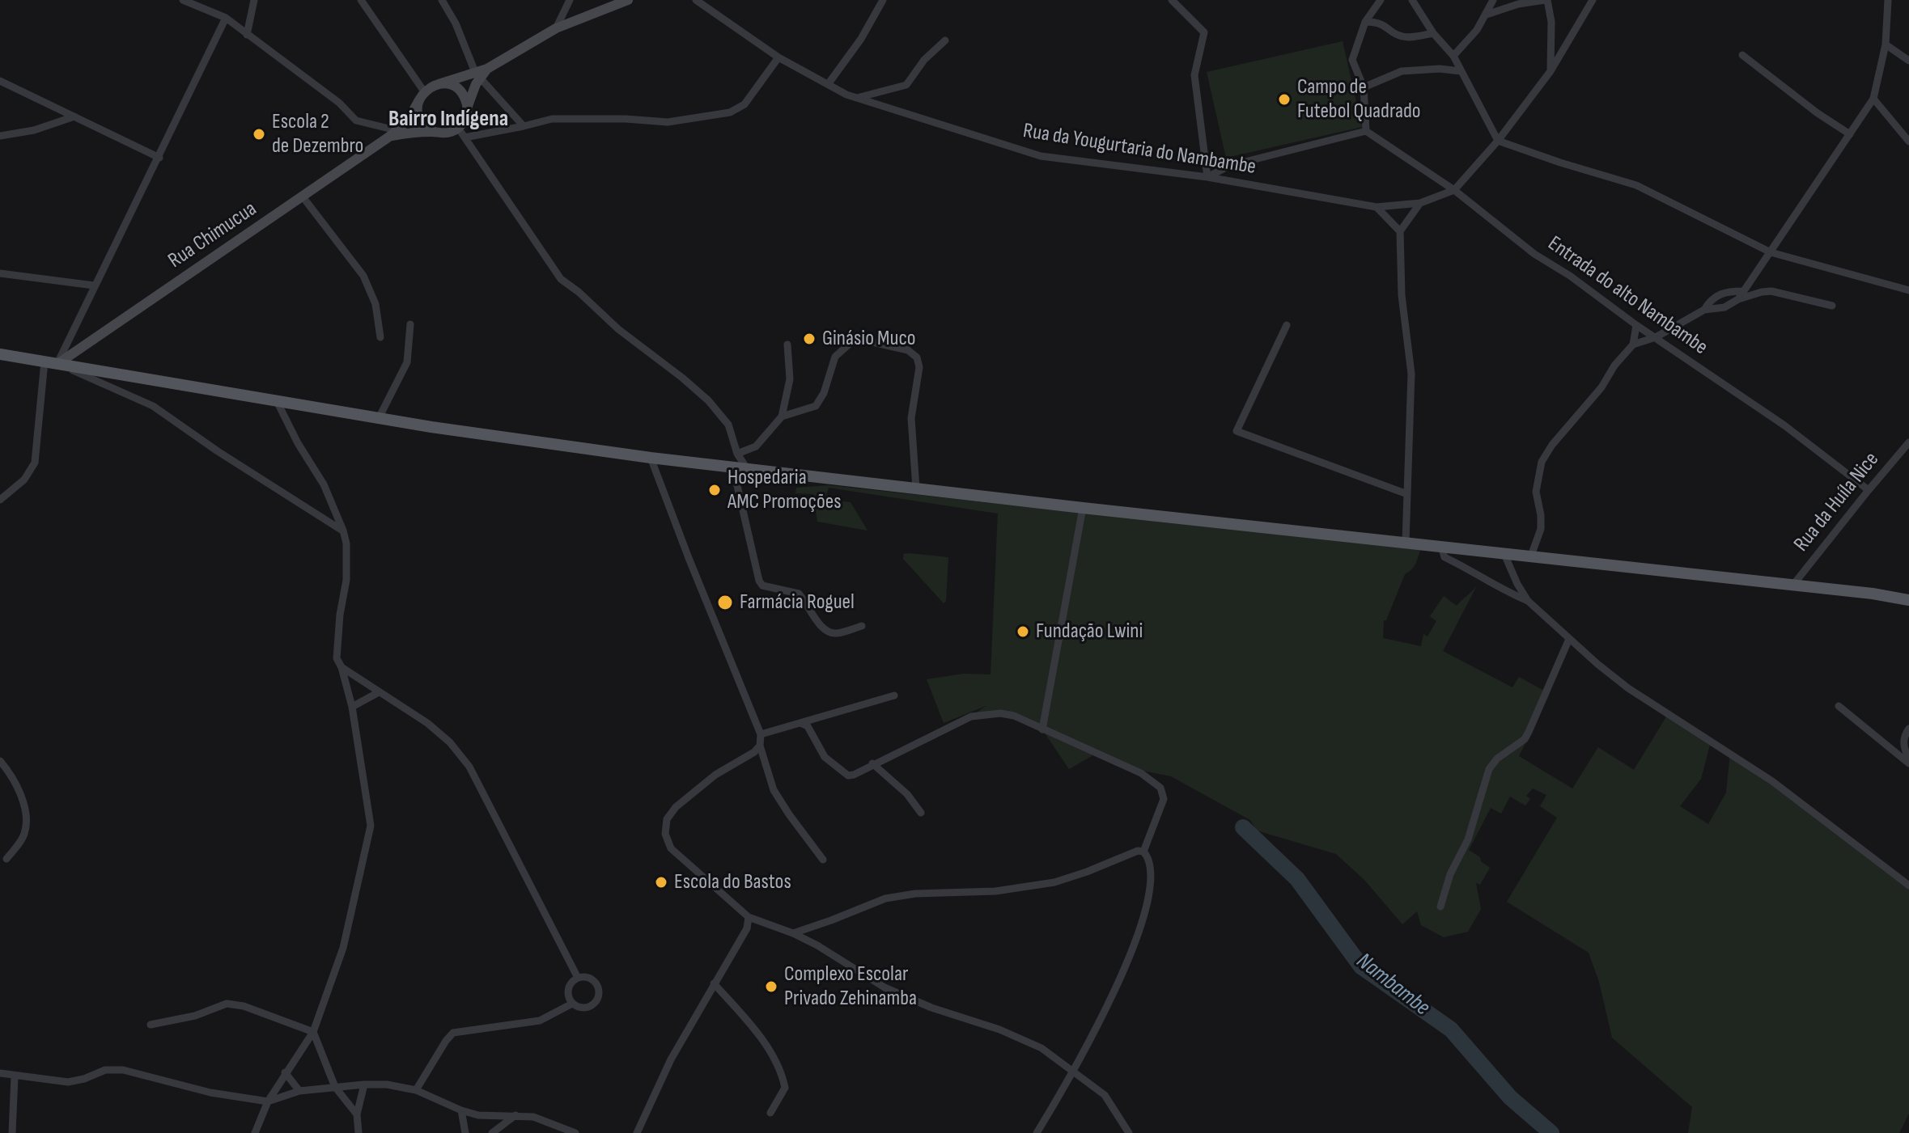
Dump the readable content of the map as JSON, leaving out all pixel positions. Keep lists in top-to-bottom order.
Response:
{
  "streets": {
    "street": [
      "Rua da Yougurtaria do Nambambe",
      "Rua Chimucua",
      "Entrada do alto Nambambe",
      "Rua da Huíla Nice"
    ]
  },
  "crossings": [
    ["Rua da Yougurtaria do Nambambe", "Entrada do alto Nambambe"],
    ["Entrada do alto Nambambe", "Rua da Huíla Nice"]
  ],
  "districts": ["Bairro Indígena"],
  "water": ["Nambambe"],
  "places": [
    "Campo de Futebol Quadrado",
    "Escola 2 de Dezembro",
    "Ginásio Muco",
    "Hospedaria AMC Promoções",
    "Farmácia Roguel",
    "Fundação Lwini",
    "Escola do Bastos",
    "Complexo Escolar Privado Zehinamba"
  ]
}
